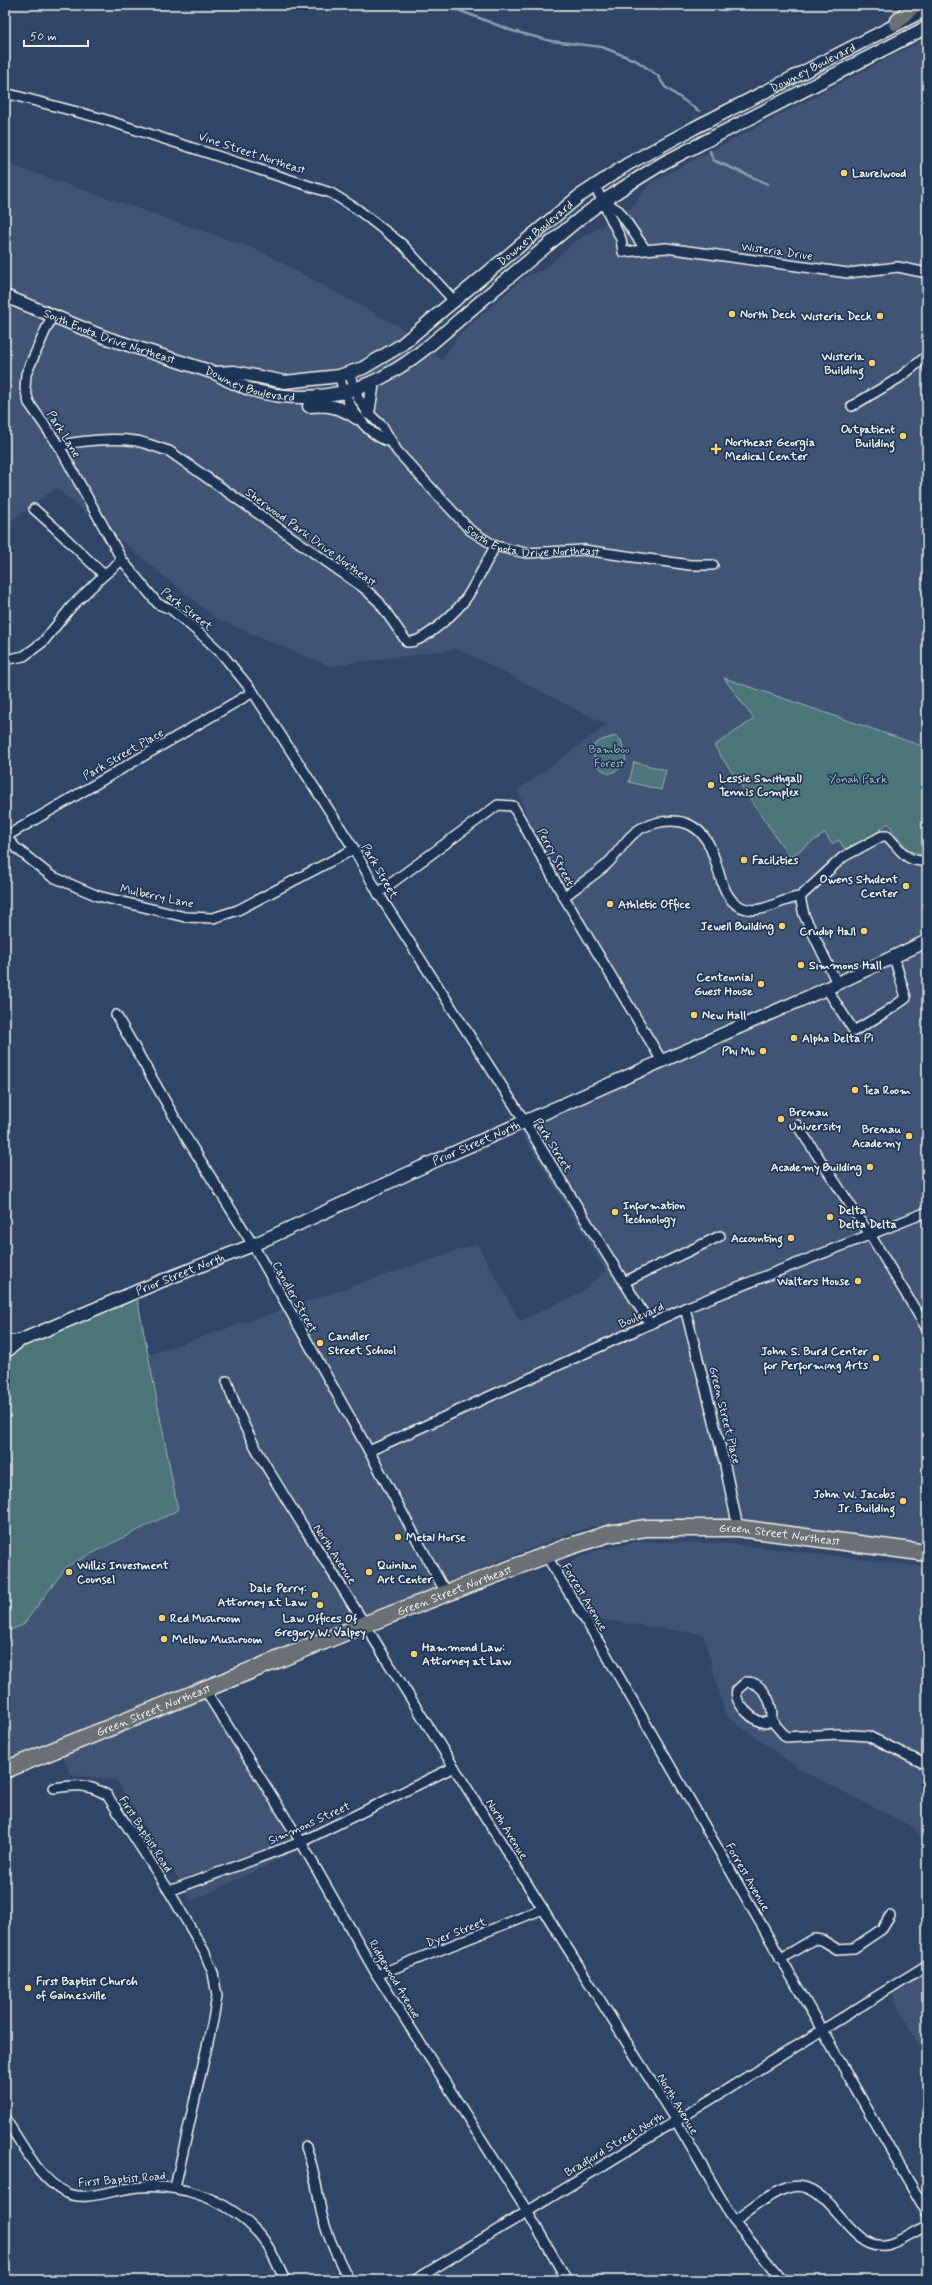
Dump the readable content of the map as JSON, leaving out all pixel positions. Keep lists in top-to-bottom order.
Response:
{
  "streets": {
    "highway": ["Green Street Northeast"],
    "main road": ["Downey Boulevard", "South Enota Drive Northeast", "Prior Street North"],
    "street": [
      "Vine Street Northeast",
      "Wisteria Drive",
      "Park Lane",
      "Sherwood Park Drive Northeast",
      "Park Street",
      "Park Street Place",
      "Perry Street",
      "Mulberry Lane",
      "Candler Street",
      "Boulevard",
      "Green Street Place",
      "North Avenue",
      "Forrest Avenue",
      "Simmons Street",
      "First Baptist Road",
      "Dyer Street",
      "Ridgewood Avenue",
      "Bradford Street North"
    ]
  },
  "crossings": [
    ["Downey Boulevard", "Vine Street Northeast"],
    ["Downey Boulevard", "Wisteria Drive"],
    ["Downey Boulevard", "South Enota Drive Northeast"],
    ["South Enota Drive Northeast", "Park Lane"],
    ["South Enota Drive Northeast", "Sherwood Park Drive Northeast"],
    ["Park Lane", "Sherwood Park Drive Northeast"],
    ["Park Lane", "Park Street"],
    ["Park Street", "Park Street Place"],
    ["Park Street", "Perry Street"],
    ["Park Street", "Mulberry Lane"],
    ["Park Street", "Prior Street North"],
    ["Park Street", "Boulevard"],
    ["Park Street Place", "Mulberry Lane"],
    ["Perry Street", "Prior Street North"],
    ["Prior Street North", "Candler Street"],
    ["Candler Street", "Boulevard"],
    ["Candler Street", "Green Street Northeast"],
    ["Boulevard", "Green Street Place"],
    ["Green Street Place", "Green Street Northeast"],
    ["Green Street Northeast", "North Avenue"],
    ["Green Street Northeast", "Forrest Avenue"],
    ["Green Street Northeast", "Ridgewood Avenue"],
    ["North Avenue", "Simmons Street"],
    ["North Avenue", "Dyer Street"],
    ["North Avenue", "Bradford Street North"],
    ["Forrest Avenue", "Bradford Street North"],
    ["Simmons Street", "First Baptist Road"],
    ["Simmons Street", "Ridgewood Avenue"],
    ["Dyer Street", "Ridgewood Avenue"],
    ["Ridgewood Avenue", "Bradford Street North"]
  ],
  "parks": ["Bamboo Forest", "Yonah Park"],
  "places": {
    "other": [
      "Laurelwood",
      "North Deck",
      "Wisteria Deck",
      "Wisteria Building",
      "Outpatient Building",
      "Lessie Smithgall Tennis Complex",
      "Facilities",
      "Owens Student Center",
      "Athletic Office",
      "Jewell Building",
      "Crudup Hall",
      "Simmons Hall",
      "Centennial Guest House",
      "New Hall",
      "Alpha Delta Pi",
      "Phi Mu",
      "Tea Room",
      "Brenau University",
      "Brenau Academy",
      "Academy Building",
      "Information Technology",
      "Delta Delta Delta",
      "Accounting",
      "Walters House",
      "Candler Street School",
      "John S. Burd Center for Performing Arts",
      "John W. Jacobs Jr. Building",
      "Metal Horse",
      "Willis Investment Counsel",
      "Quinlan Art Center",
      "Dale Perry: Attorney at Law",
      "Law Offices Of Gregory W. Valpey",
      "Red Mushroom",
      "Mellow Mushroom",
      "Hammond Law: Attorney at Law",
      "First Baptist Church of Gainesville"
    ],
    "health": ["Northeast Georgia Medical Center"]
  },
  "scale_bar": "50 m"
}
